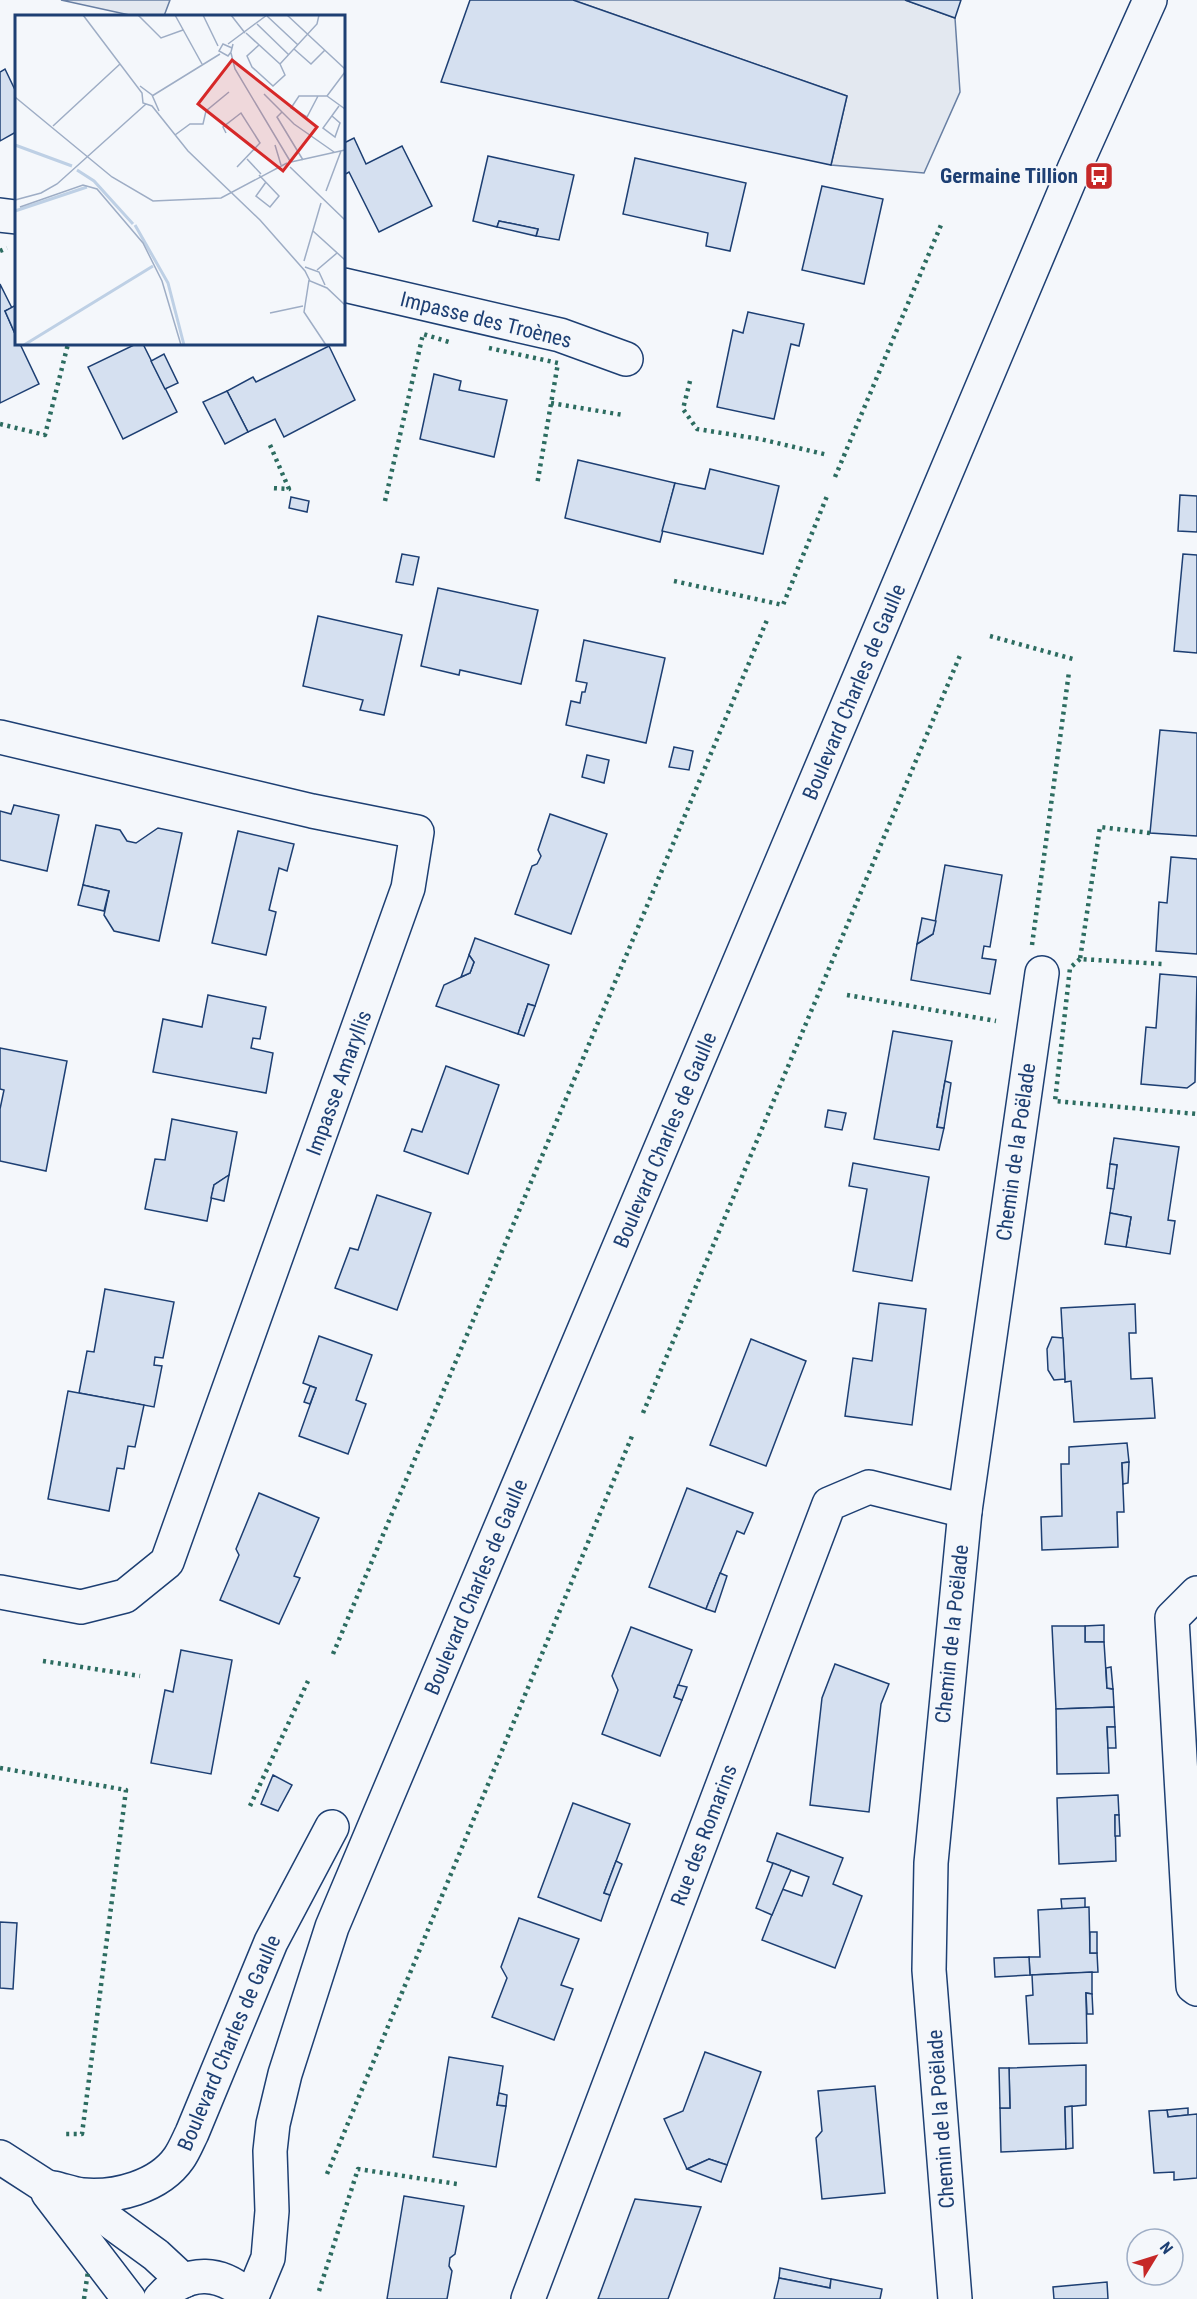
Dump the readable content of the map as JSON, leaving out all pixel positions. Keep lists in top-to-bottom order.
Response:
{
  "streets": {
    "street": [
      "Impasse des Troènes",
      "Boulevard Charles de Gaulle",
      "Impasse Amaryllis",
      "Chemin de la Poëlade",
      "Rue des Romarins"
    ]
  },
  "crossings": [
    ["Chemin de la Poëlade", "Rue des Romarins"]
  ],
  "places": {
    "bus stop": ["Germaine Tillion"]
  },
  "north": "top right"
}
